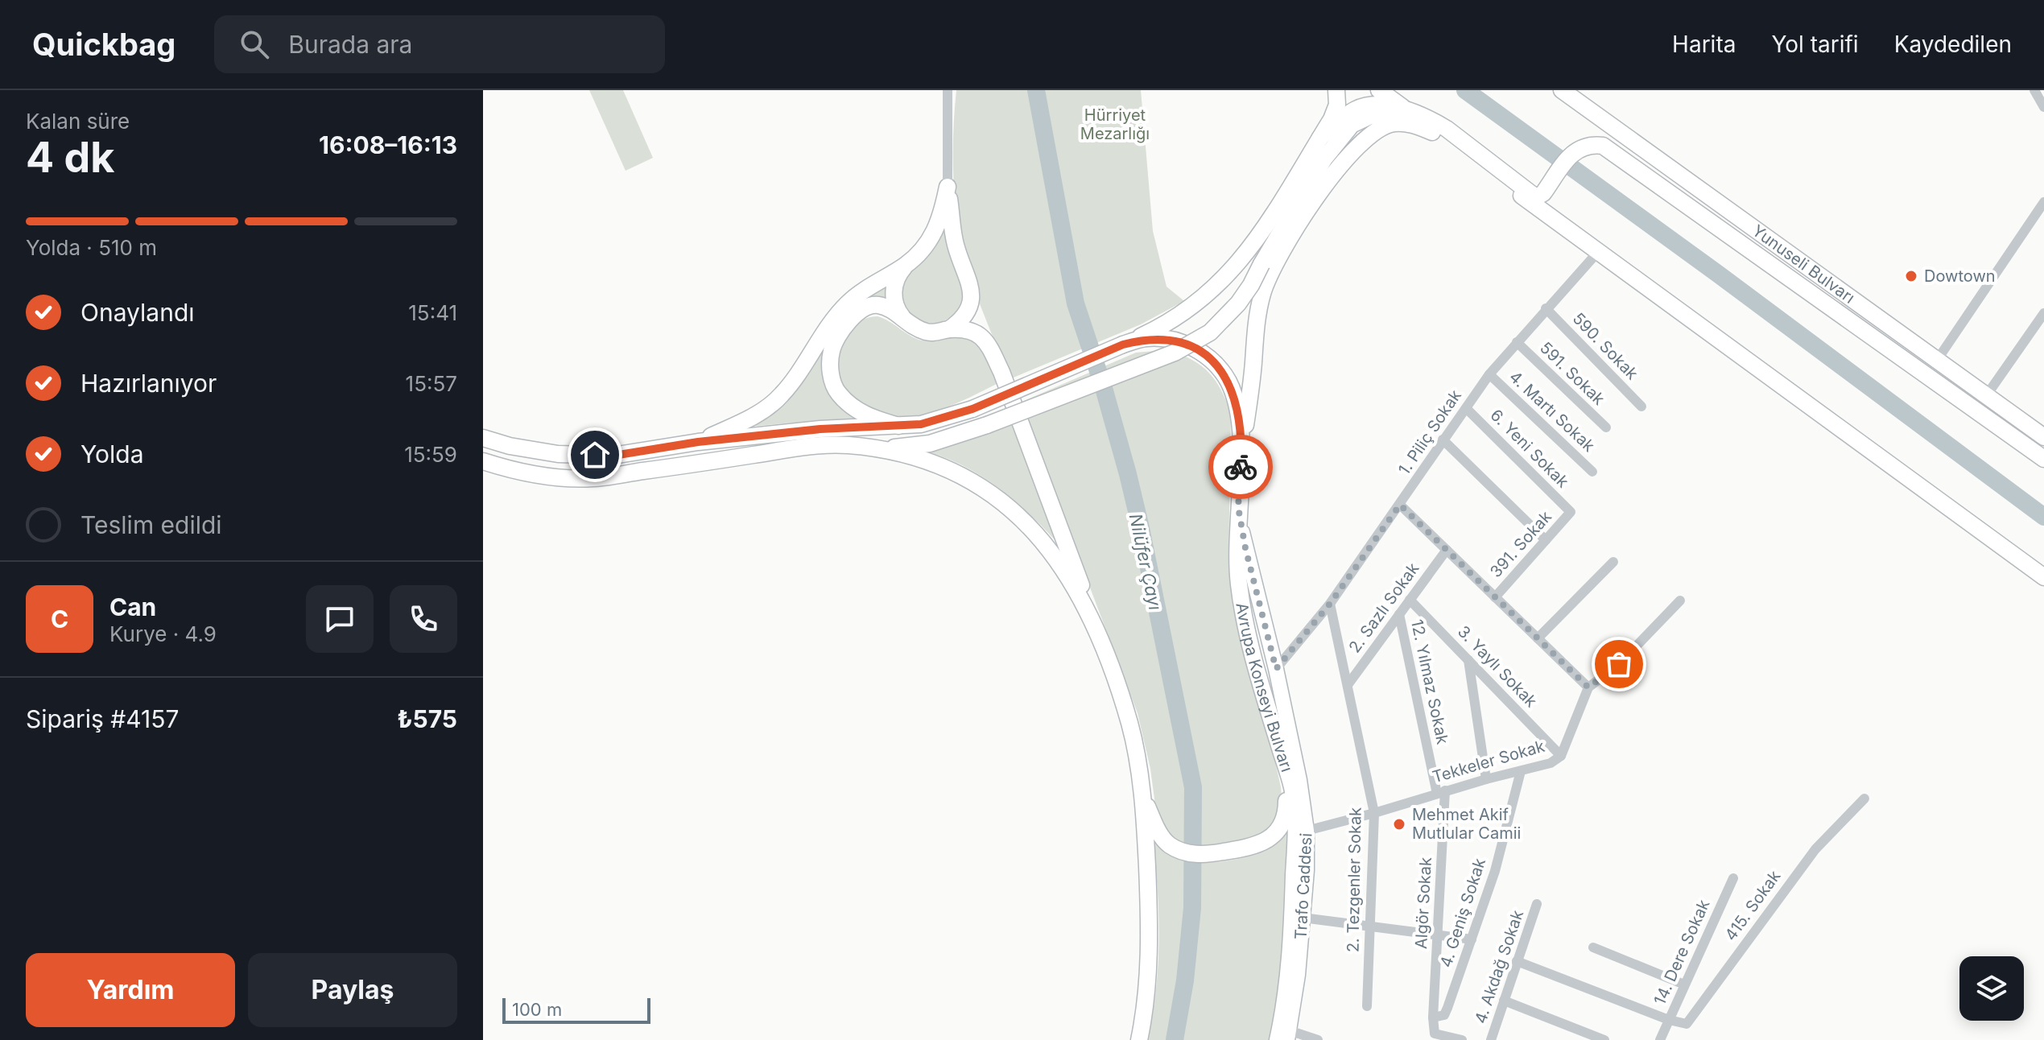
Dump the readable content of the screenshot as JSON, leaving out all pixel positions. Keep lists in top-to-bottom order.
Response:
{
  "streets": {
    "main road": ["Yunuseli Bulvarı", "Avrupa Konseyi Bulvarı", "Trafo Caddesi"],
    "street": [
      "590. Sokak",
      "591. Sokak",
      "4. Martı Sokak",
      "1. Piliç Sokak",
      "6. Yeni Sokak",
      "391. Sokak",
      "2. Sazlı Sokak",
      "3. Yaylı Sokak",
      "12. Yılmaz Sokak",
      "Tekkeler Sokak",
      "2. Tezgenler Sokak",
      "Algör Sokak",
      "415. Sokak",
      "4. Geniş Sokak",
      "14. Dere Sokak",
      "4. Akdağ Sokak"
    ]
  },
  "crossings": [
    ["590. Sokak", "1. Piliç Sokak"],
    ["591. Sokak", "1. Piliç Sokak"],
    ["4. Martı Sokak", "1. Piliç Sokak"],
    ["1. Piliç Sokak", "6. Yeni Sokak"],
    ["1. Piliç Sokak", "2. Tezgenler Sokak"],
    ["1. Piliç Sokak", "Trafo Caddesi"],
    ["6. Yeni Sokak", "391. Sokak"],
    ["2. Sazlı Sokak", "3. Yaylı Sokak"],
    ["2. Sazlı Sokak", "12. Yılmaz Sokak"],
    ["2. Sazlı Sokak", "2. Tezgenler Sokak"],
    ["3. Yaylı Sokak", "Tekkeler Sokak"],
    ["12. Yılmaz Sokak", "Tekkeler Sokak"],
    ["12. Yılmaz Sokak", "Algör Sokak"],
    ["Avrupa Konseyi Bulvarı", "Trafo Caddesi"],
    ["Tekkeler Sokak", "2. Tezgenler Sokak"],
    ["Tekkeler Sokak", "Trafo Caddesi"],
    ["Tekkeler Sokak", "Algör Sokak"],
    ["Tekkeler Sokak", "4. Geniş Sokak"],
    ["Algör Sokak", "4. Geniş Sokak"],
    ["415. Sokak", "14. Dere Sokak"]
  ],
  "water": ["Nilüfer Çayı"],
  "parks": ["Hürriyet Mezarlığı"],
  "places": ["Dowtown", "Mehmet Akif Mutlular Camii"],
  "scale_bar": "100 m",
  "page": {
    "header": "Quickbag",
    "search": "Burada ara",
    "nav": ["Harita", "Yol tarifi", "Kaydedilen"],
    "heading": ["4 dk", "Kalan süre", "16:08–16:13"],
    "panel": [
      "Can",
      "Kurye · 4.9",
      "Sipariş #4157",
      "₺575"
    ],
    "bar": "Yolda · 510 m",
    "list": [
      ["Onaylandı", "15:41"],
      ["Hazırlanıyor", "15:57"],
      ["Yolda", "15:59"],
      "Teslim edildi"
    ],
    "round": "C",
    "buttons": ["Yardım", "Paylaş"],
    "scale": "100 m"
  }
}
